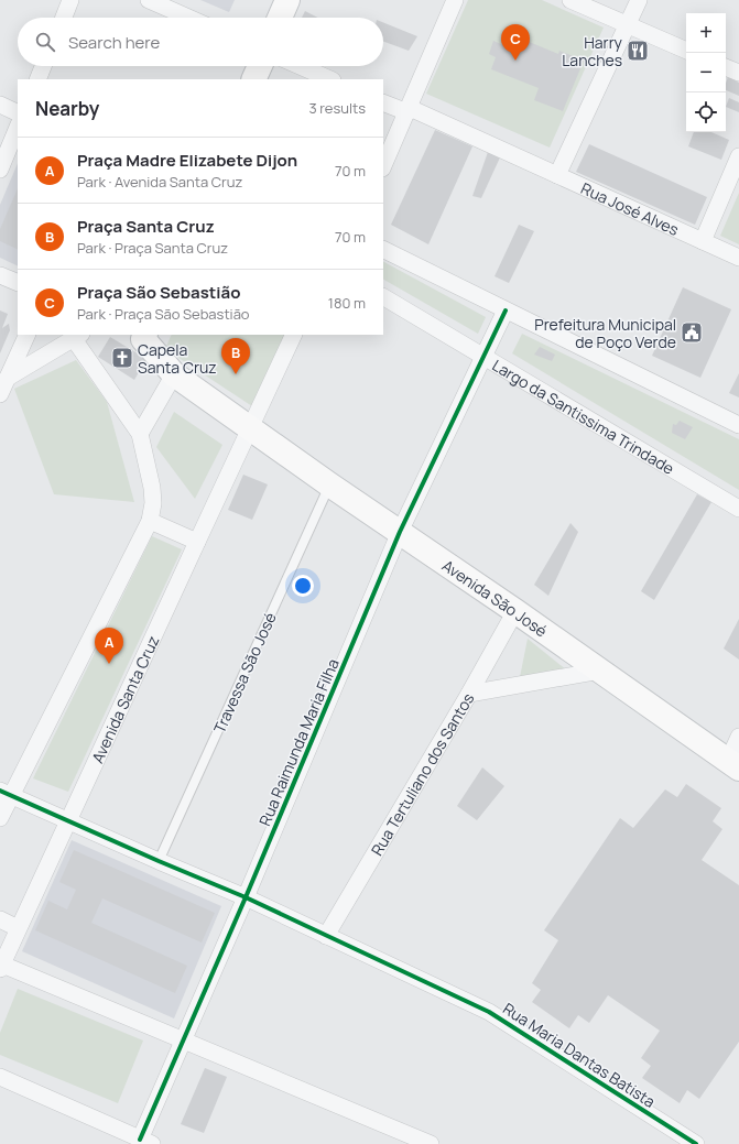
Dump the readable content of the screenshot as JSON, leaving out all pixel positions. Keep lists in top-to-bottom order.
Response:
{
  "streets": {
    "main road": ["Avenida São José"],
    "street": [
      "Rua José Alves",
      "Largo da Santissima Trindade",
      "Avenida Santa Cruz",
      "Rua Raimunda Maria Filha",
      "Rua Tertuliano dos Santos",
      "Rua Maria Dantas Batista"
    ],
    "lane": ["Travessa São José"]
  },
  "crossings": [
    ["Largo da Santissima Trindade", "Rua Raimunda Maria Filha"],
    ["Avenida São José", "Travessa São José"],
    ["Avenida São José", "Avenida Santa Cruz"],
    ["Avenida São José", "Rua Raimunda Maria Filha"],
    ["Avenida São José", "Rua Tertuliano dos Santos"],
    ["Travessa São José", "Rua Maria Dantas Batista"],
    ["Avenida Santa Cruz", "Rua Maria Dantas Batista"],
    ["Rua Raimunda Maria Filha", "Rua Maria Dantas Batista"],
    ["Rua Tertuliano dos Santos", "Rua Maria Dantas Batista"]
  ],
  "places": {
    "restaurant": ["Harry Lanches"],
    "public building": ["Prefeitura Municipal de Poço Verde"],
    "church": ["Capela Santa Cruz"]
  },
  "page": {
    "map_buttons": ["+", "−"],
    "search": "Search here",
    "pins": ["C", "B", "A"],
    "heading": ["Nearby", "3 results"],
    "list": [
      {
        "mark": "A",
        "name": "Praça Madre Elizabete Dijon",
        "note": "Park · Avenida Santa Cruz",
        "value": "70 m"
      },
      {
        "mark": "B",
        "name": "Praça Santa Cruz",
        "note": "Park · Praça Santa Cruz",
        "value": "70 m"
      },
      {
        "mark": "C",
        "name": "Praça São Sebastião",
        "note": "Park · Praça São Sebastião",
        "value": "180 m"
      }
    ]
  }
}
